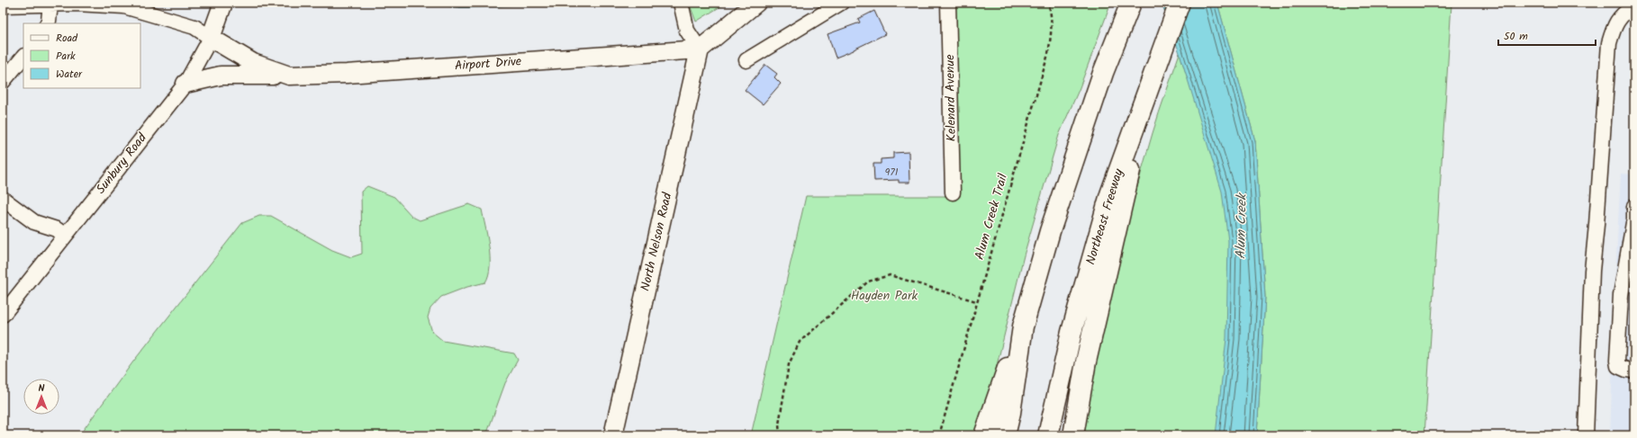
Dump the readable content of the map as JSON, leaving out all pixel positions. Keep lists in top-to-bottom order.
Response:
{
  "streets": {
    "highway": ["Northeast Freeway"],
    "main road": ["Airport Drive", "Sunbury Road", "North Nelson Road"],
    "street": ["Kelenard Avenue"],
    "path": ["Alum Creek Trail"]
  },
  "crossings": [
    ["Airport Drive", "Sunbury Road"],
    ["Airport Drive", "North Nelson Road"]
  ],
  "water": ["Alum Creek"],
  "parks": ["Hayden Park"],
  "house_numbers": ["971"],
  "legend": ["Road", "Park", "Water"],
  "scale_bar": "50 m",
  "north": "top"
}
